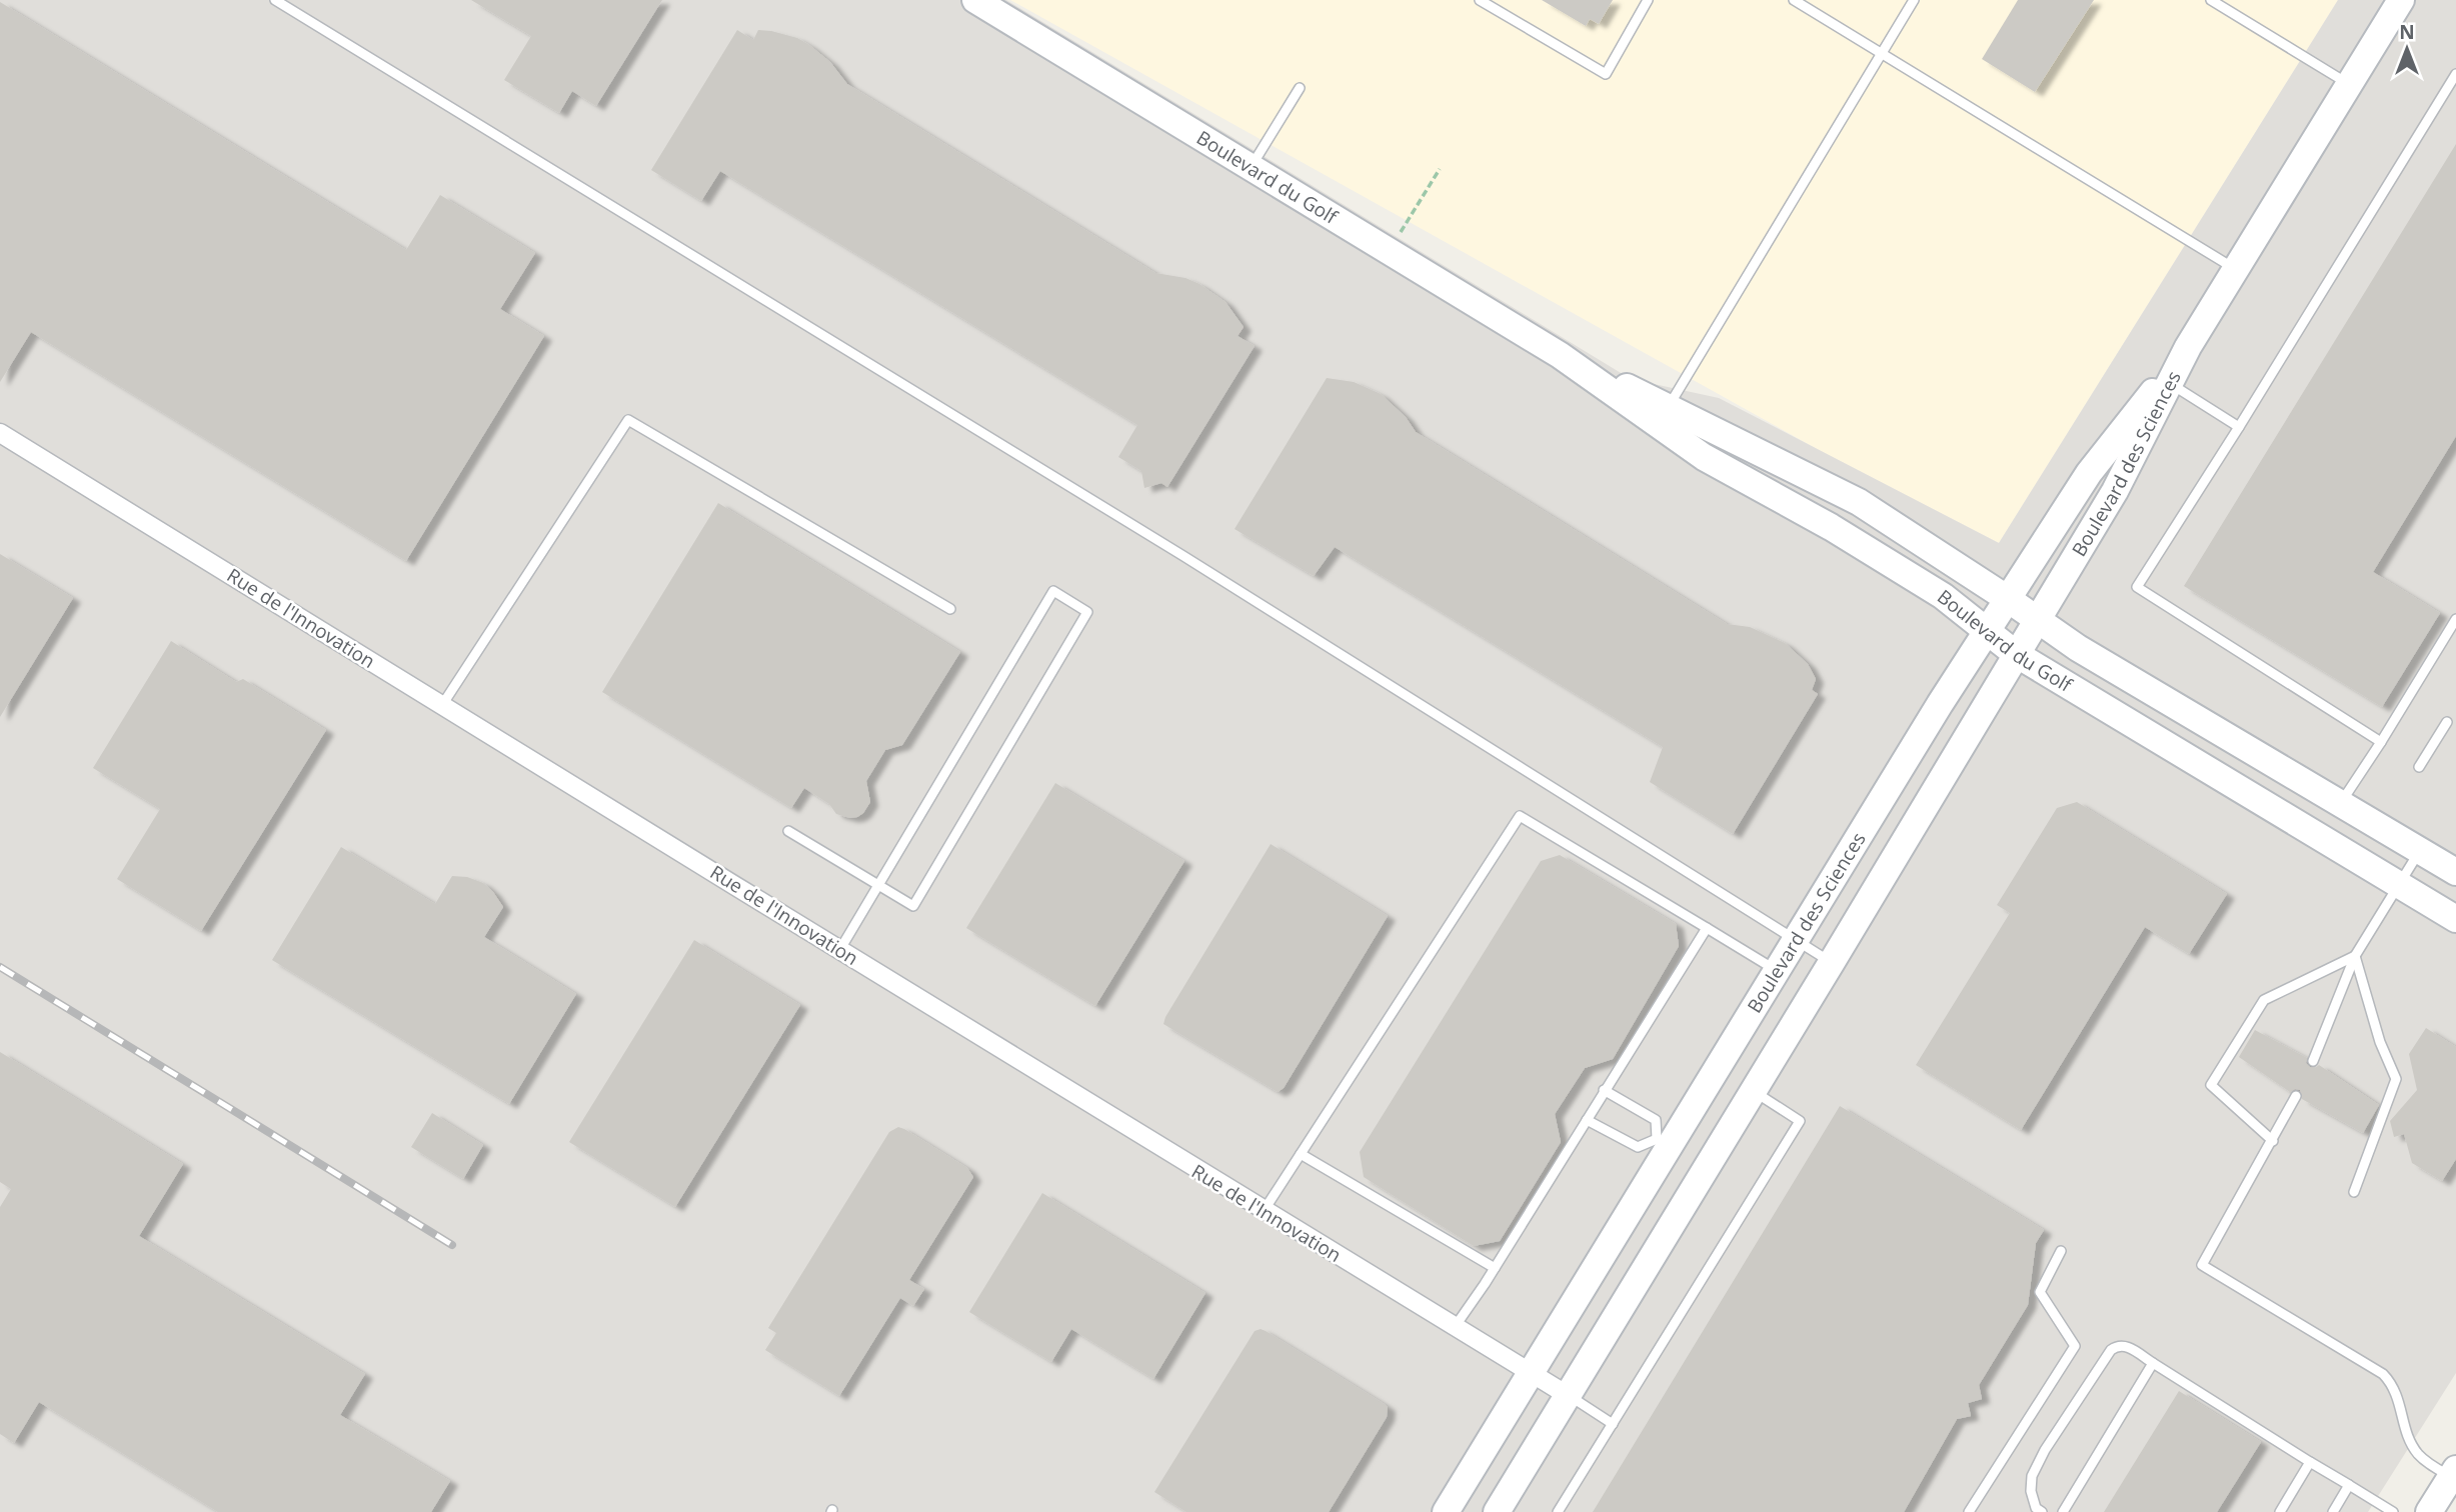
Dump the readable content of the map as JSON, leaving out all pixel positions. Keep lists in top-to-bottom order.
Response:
{
  "streets": {
    "street": ["Boulevard du Golf", "Boulevard des Sciences", "Rue de l'Innovation"]
  },
  "crossings": [
    ["Boulevard du Golf", "Boulevard des Sciences"],
    ["Boulevard des Sciences", "Rue de l'Innovation"]
  ],
  "north": "top"
}
